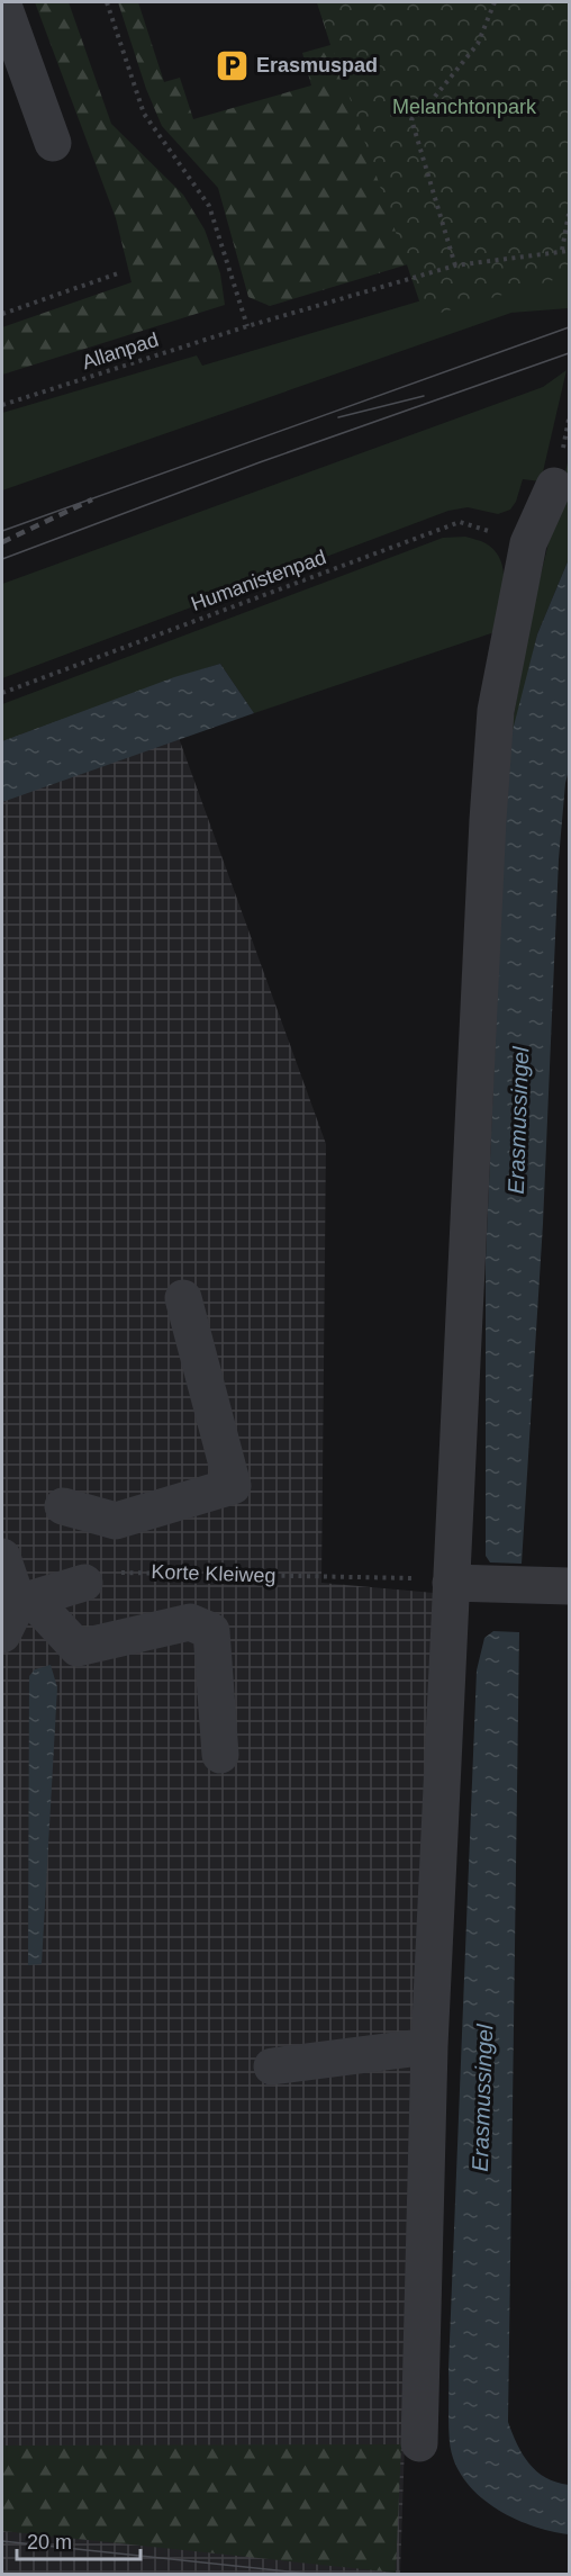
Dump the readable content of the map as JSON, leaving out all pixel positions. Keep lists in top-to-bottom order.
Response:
{
  "streets": {
    "path": ["Allanpad", "Humanistenpad", "Korte Kleiweg"]
  },
  "water": ["Erasmussingel"],
  "parks": ["Melanchtonpark"],
  "places": {
    "parking": ["Erasmuspad"]
  },
  "scale_bar": "20 m"
}
